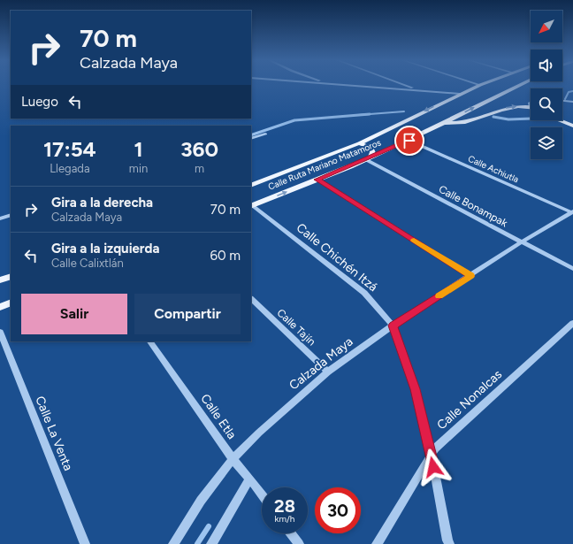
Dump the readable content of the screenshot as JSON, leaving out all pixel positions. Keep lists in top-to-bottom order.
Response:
{
  "streets": {
    "main road": ["Calle Ruta Mariano Matamoros"],
    "street": [
      "Calle Achiutla",
      "Calle Bonampak",
      "Calle Chichén Itzá",
      "Calle Tajín",
      "Calzada Maya",
      "Calle Nonalcas",
      "Calle Etla",
      "Calle La Venta"
    ]
  },
  "crossings": [
    ["Calle Ruta Mariano Matamoros", "Calle Achiutla"],
    ["Calle Ruta Mariano Matamoros", "Calle Bonampak"],
    ["Calle Ruta Mariano Matamoros", "Calle Chichén Itzá"],
    ["Calle Achiutla", "Calzada Maya"],
    ["Calle Bonampak", "Calzada Maya"],
    ["Calle Chichén Itzá", "Calzada Maya"],
    ["Calle Chichén Itzá", "Calle Nonalcas"],
    ["Calle Tajín", "Calzada Maya"],
    ["Calzada Maya", "Calle Etla"]
  ],
  "north": "bottom left",
  "page": {
    "turn": ["70 m", "Calzada Maya"],
    "then": "Luego",
    "eta": [
      "17:54",
      "Llegada",
      "1",
      "min",
      "360",
      "m"
    ],
    "list": [
      {
        "name": "Gira a la derecha",
        "note": "Calzada Maya",
        "value": "70 m"
      },
      {
        "name": "Gira a la izquierda",
        "note": "Calle Calixtlán",
        "value": "60 m"
      }
    ],
    "buttons": ["Salir", "Compartir"],
    "speed": "28 km/h",
    "limit": "30"
  }
}
